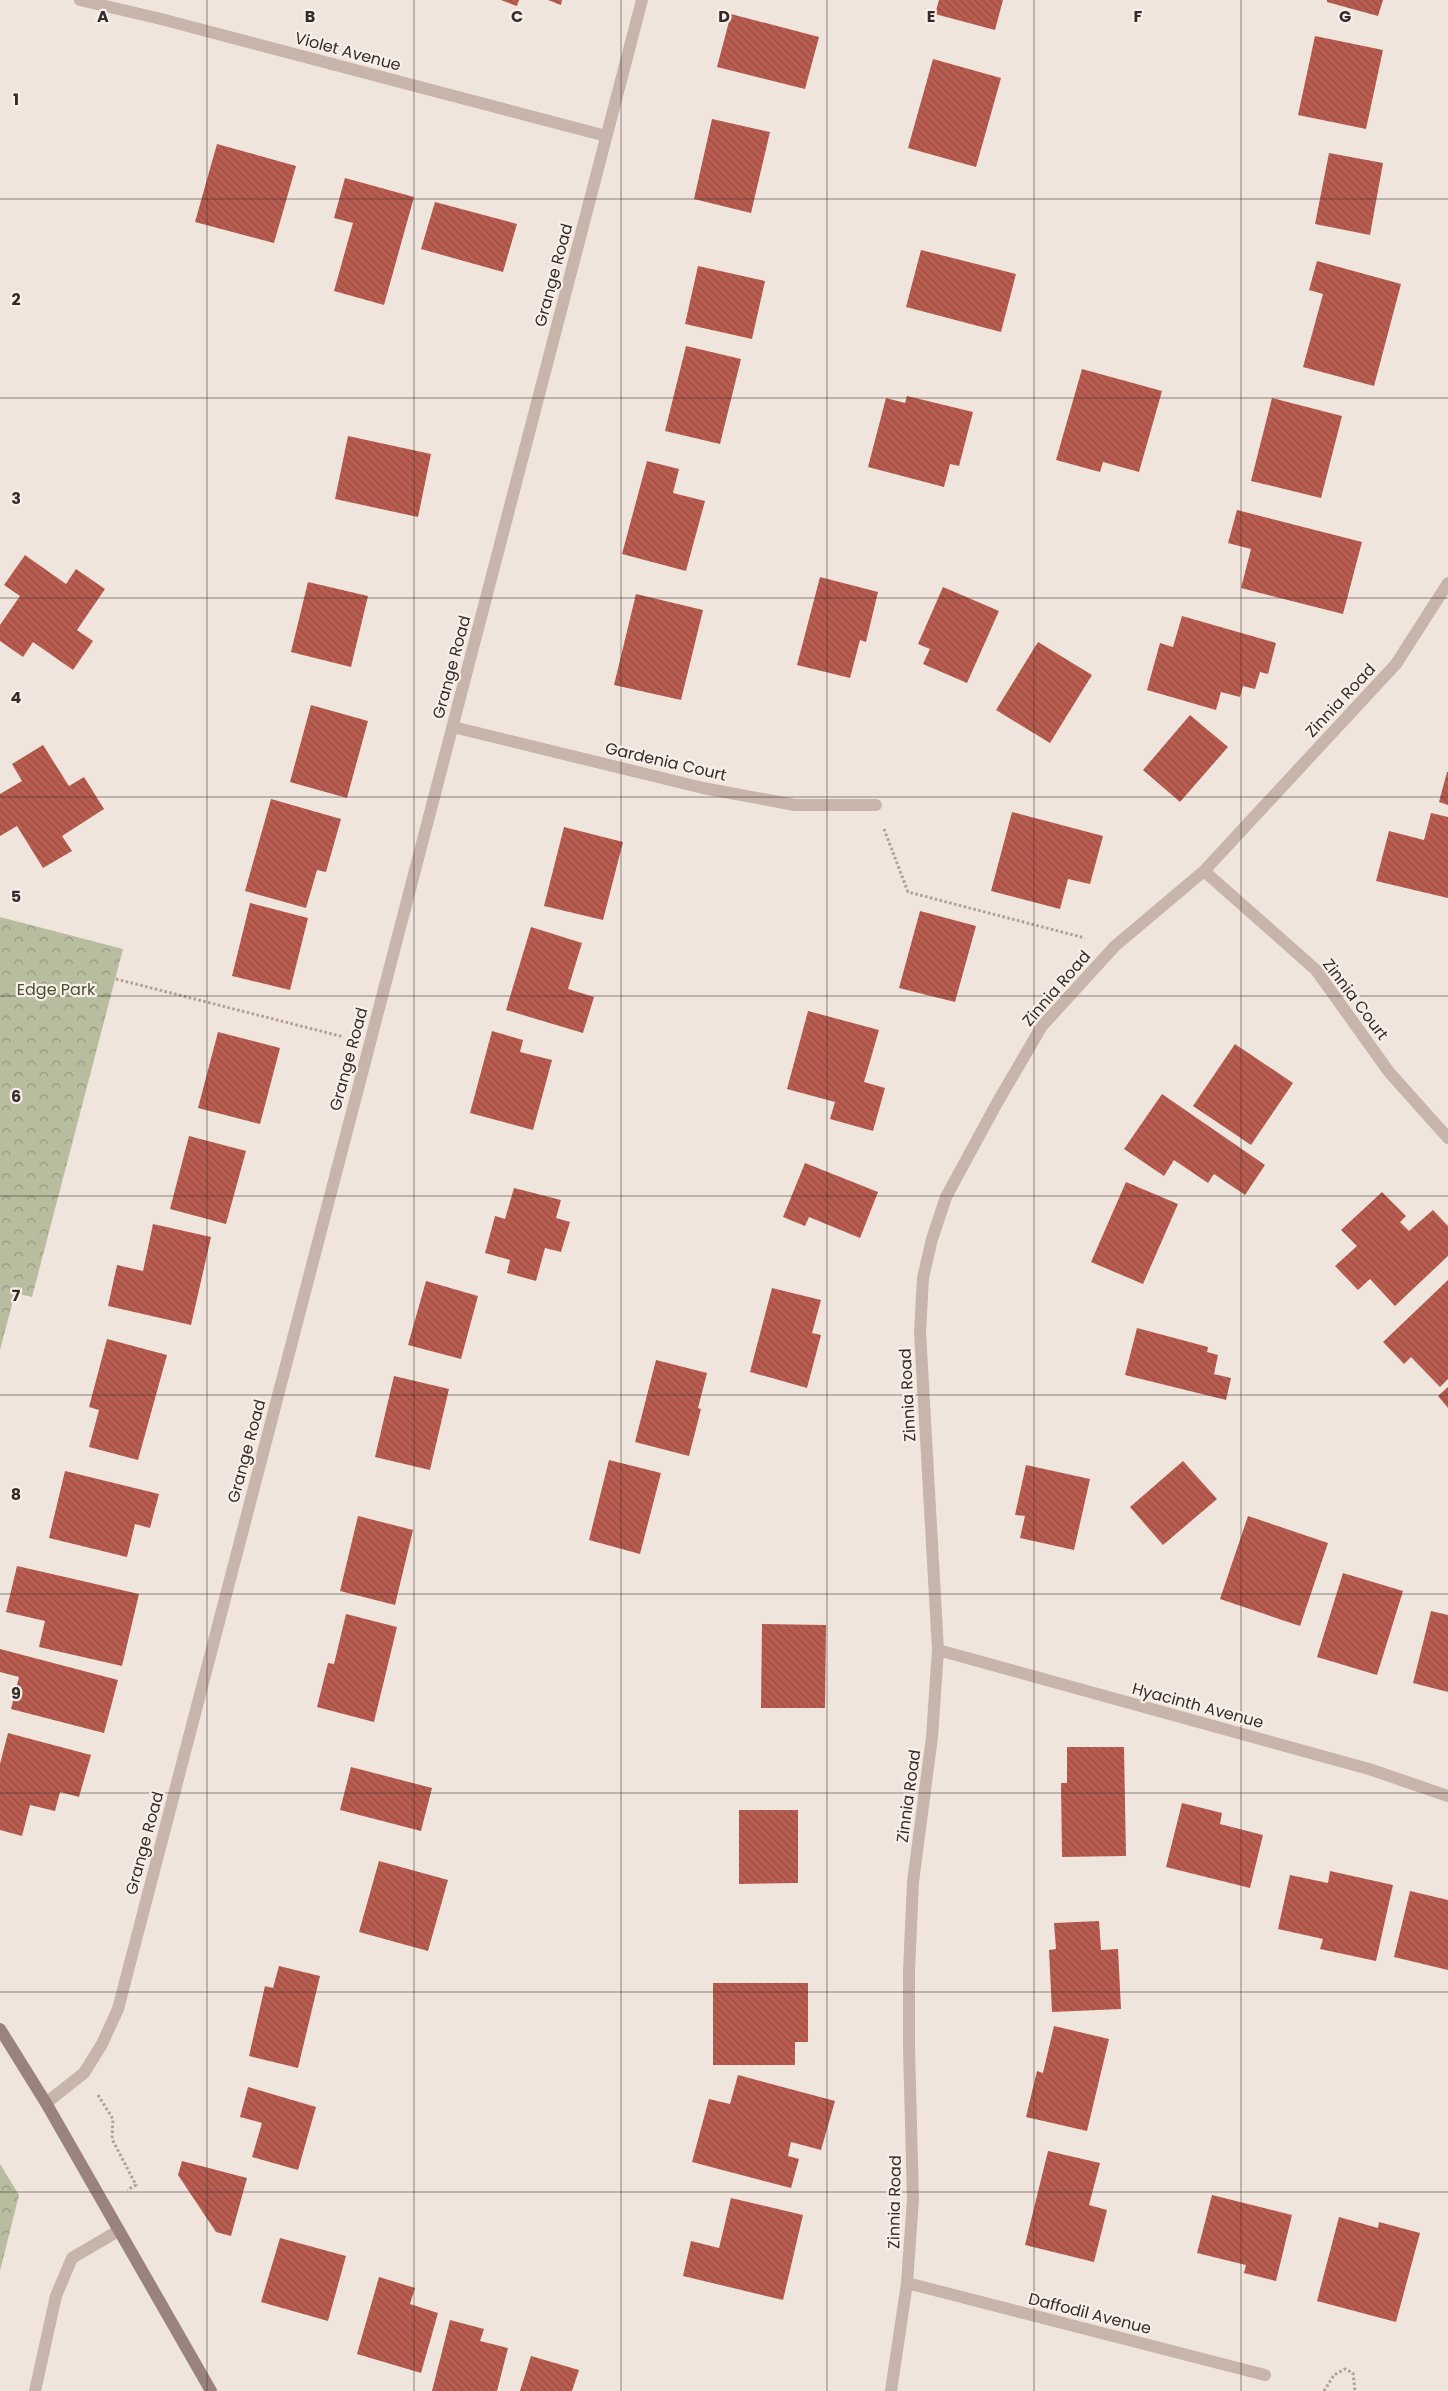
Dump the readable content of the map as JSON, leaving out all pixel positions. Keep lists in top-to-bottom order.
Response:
{
  "streets": {
    "street": [
      "Violet Avenue",
      "Grange Road",
      "Zinnia Road",
      "Gardenia Court",
      "Zinnia Court",
      "Hyacinth Avenue",
      "Daffodil Avenue"
    ]
  },
  "crossings": [
    ["Violet Avenue", "Grange Road"],
    ["Grange Road", "Gardenia Court"],
    ["Zinnia Road", "Zinnia Court"],
    ["Zinnia Road", "Hyacinth Avenue"],
    ["Zinnia Road", "Daffodil Avenue"]
  ],
  "parks": ["Edge Park"],
  "grid": {
    "columns": [
      "A",
      "B",
      "C",
      "D",
      "E",
      "F",
      "G"
    ],
    "rows": [
      "1",
      "2",
      "3",
      "4",
      "5",
      "6",
      "7",
      "8",
      "9"
    ]
  }
}
